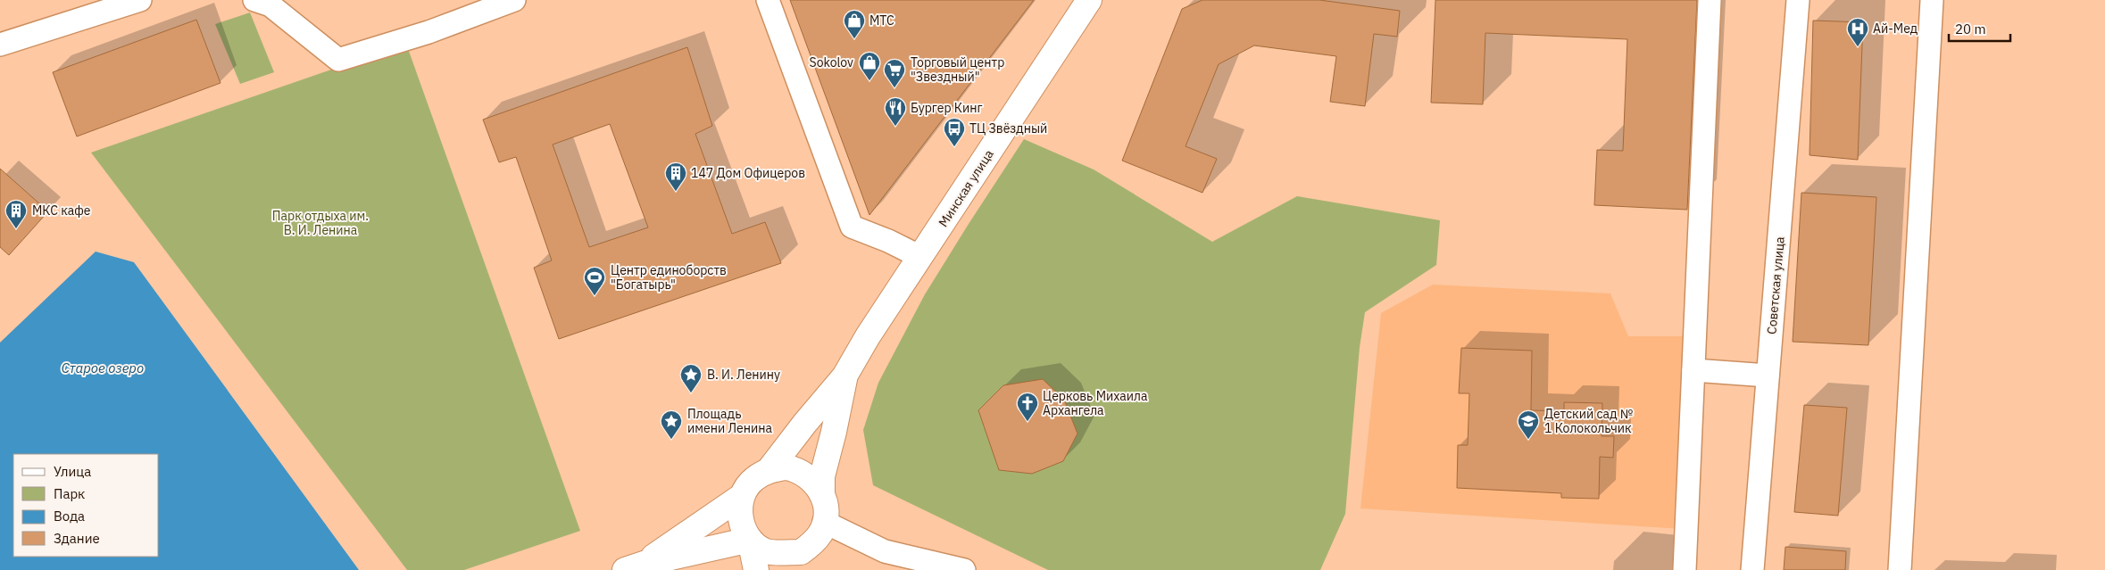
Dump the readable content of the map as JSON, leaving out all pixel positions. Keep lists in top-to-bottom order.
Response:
{
  "streets": {
    "street": ["Минская улица", "Советская улица"]
  },
  "water": ["Старое озеро"],
  "parks": ["Парк отдыха им. В. И. Ленина"],
  "places": {
    "shop": ["МТС", "Sokolov"],
    "hospital": ["Ай-Мед"],
    "supermarket": ["Торговый центр \"Звездный\""],
    "restaurant": ["Бургер Кинг"],
    "bus stop": ["ТЦ Звёздный"],
    "building": ["147 Дом Офицеров", "МКС кафе"],
    "sports": ["Центр единоборств \"Богатырь\""],
    "place": ["В. И. Ленину", "Площадь имени Ленина"],
    "church": ["Церковь Михаила Архангела"],
    "school or university": ["Детский сад № 1 Колокольчик"]
  },
  "legend": [
    "Улица",
    "Парк",
    "Вода",
    "Здание"
  ],
  "scale_bar": "20 m"
}
